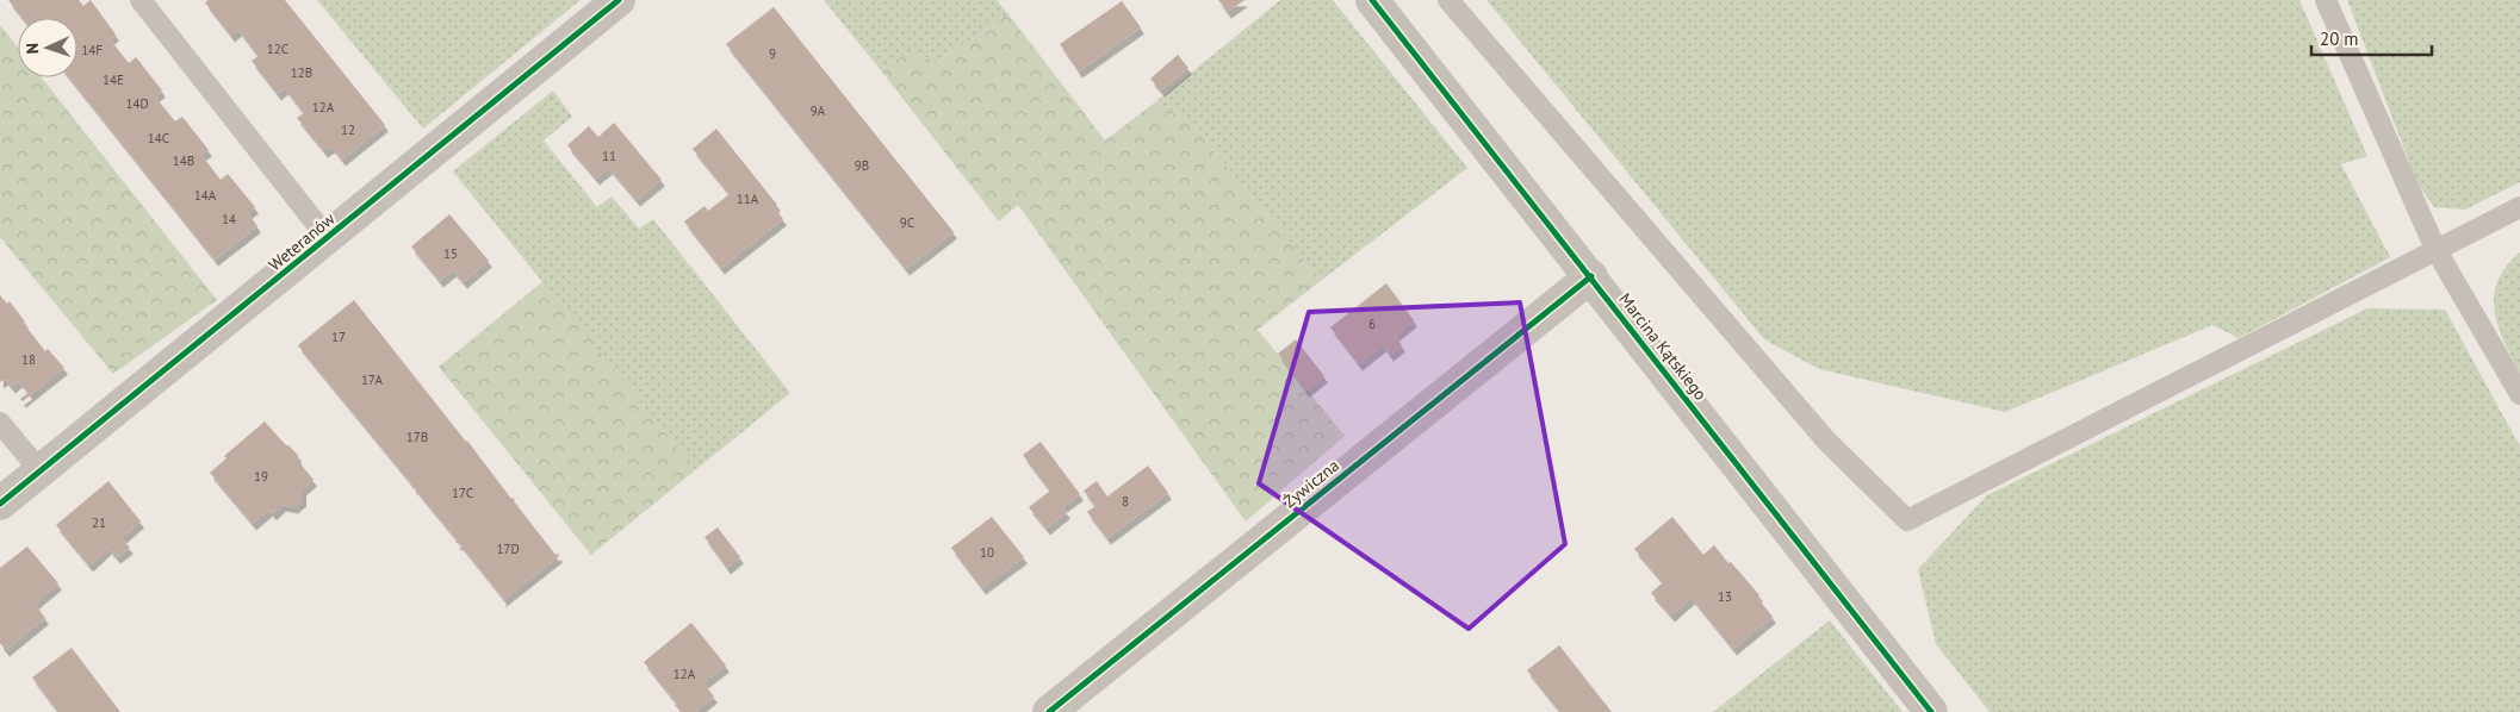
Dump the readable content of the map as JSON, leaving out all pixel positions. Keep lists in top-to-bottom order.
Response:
{
  "streets": {
    "street": ["Weteranów", "Marcina Kątskiego", "Żywiczna"]
  },
  "crossings": [
    ["Marcina Kątskiego", "Żywiczna"]
  ],
  "house_numbers": [
    "12C",
    "14F",
    "9",
    "12B",
    "14E",
    "14D",
    "12A",
    "9A",
    "12",
    "14C",
    "11",
    "14B",
    "9B",
    "14A",
    "11A",
    "14",
    "9C",
    "15",
    "6",
    "17",
    "18",
    "17A",
    "17B",
    "19",
    "17C",
    "8",
    "21",
    "17D",
    "10",
    "13",
    "12A"
  ],
  "scale_bar": "20 m",
  "north": "left"
}
